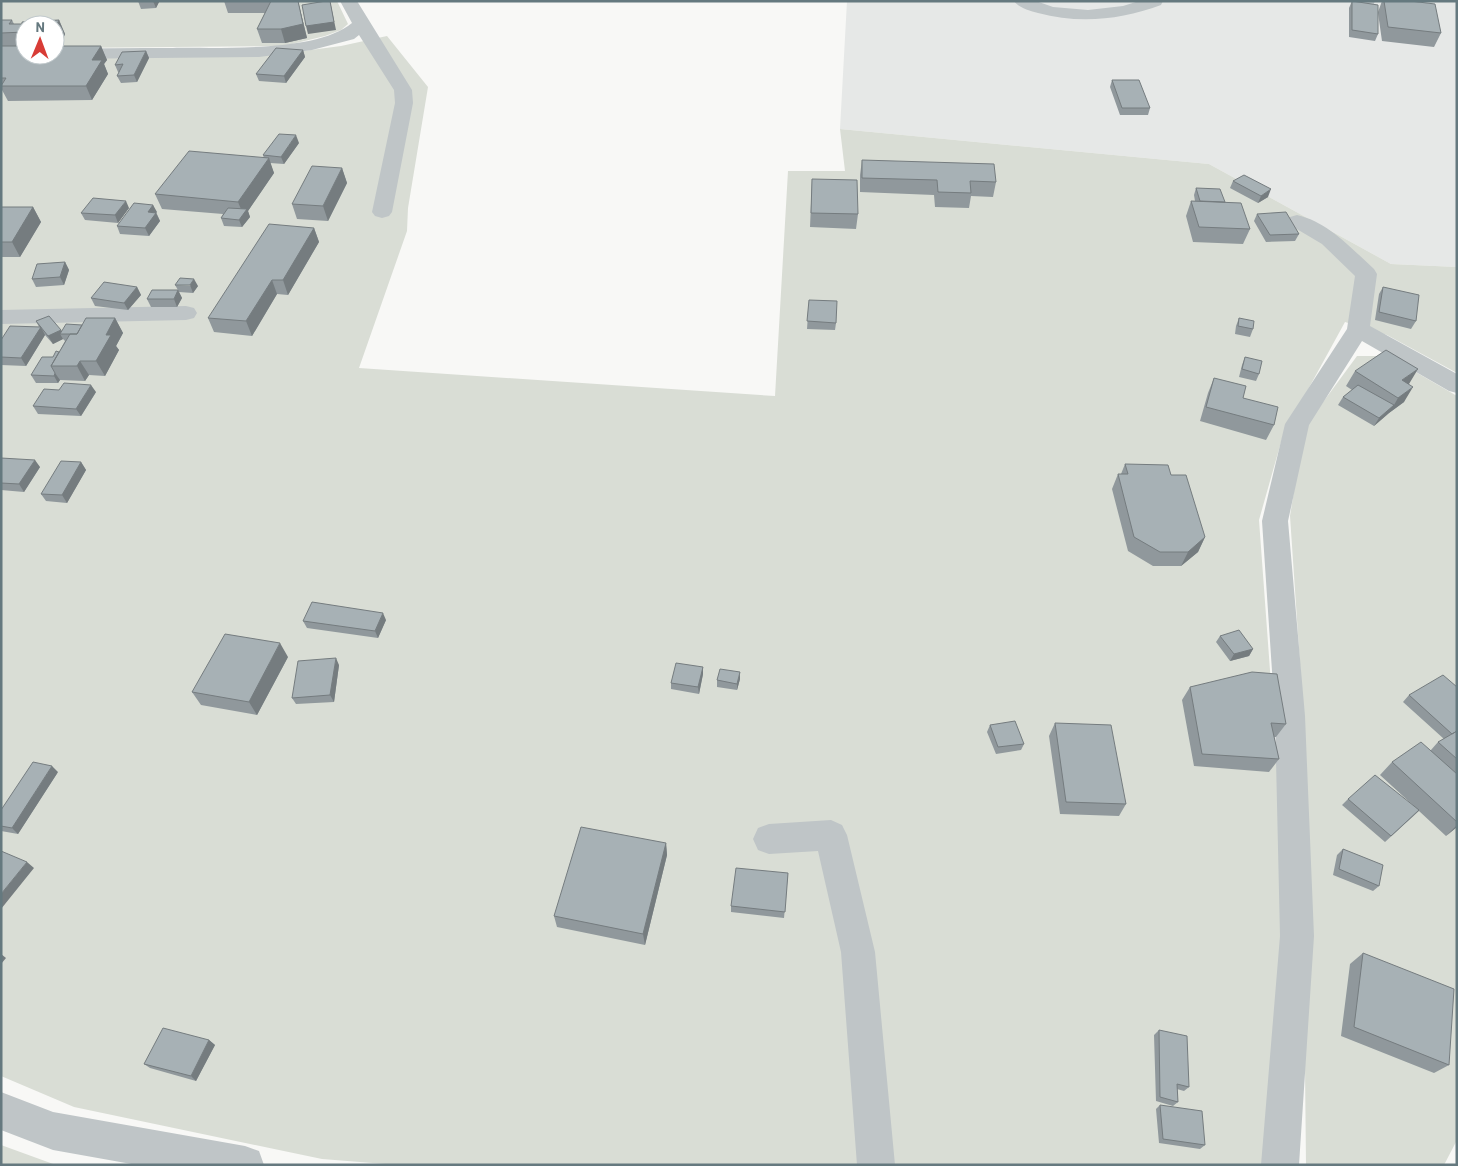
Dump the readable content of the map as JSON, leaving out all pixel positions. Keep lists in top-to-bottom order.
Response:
{
  "north": "top"
}
